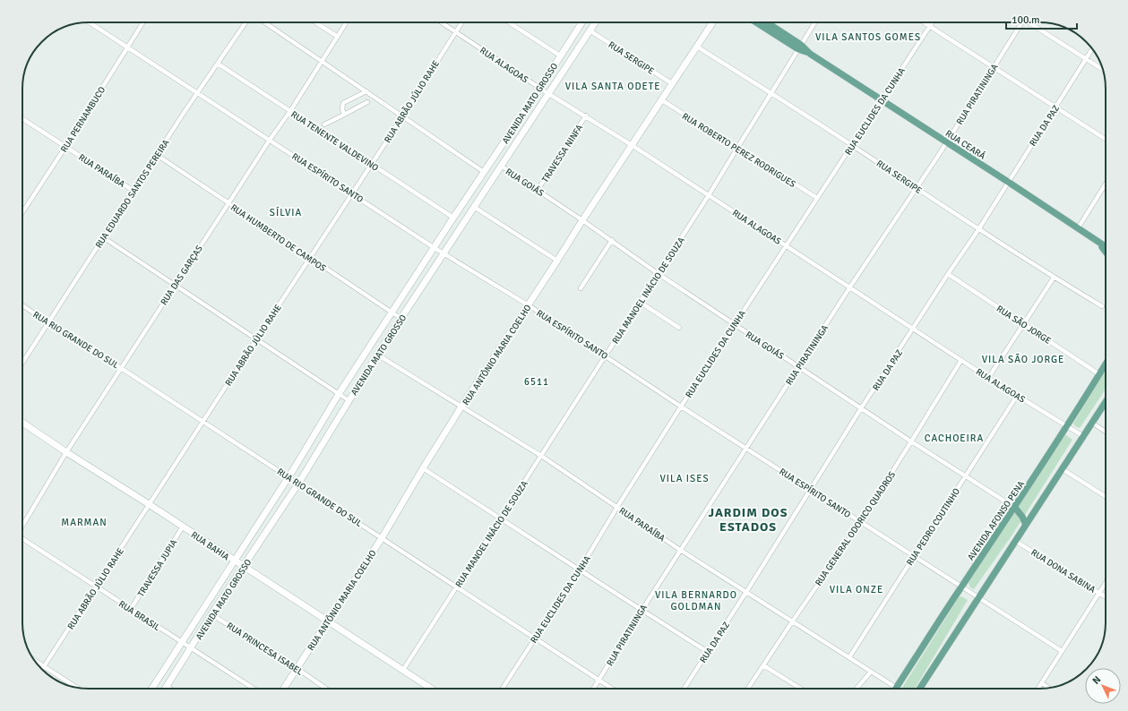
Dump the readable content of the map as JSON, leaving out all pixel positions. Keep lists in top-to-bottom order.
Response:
{
  "streets": {
    "main road": [
      "AVENIDA MATO GROSSO",
      "RUA CEARÁ",
      "RUA ANTÔNIO MARIA COELHO",
      "AVENIDA AFONSO PENA",
      "RUA BAHIA"
    ],
    "street": [
      "RUA SERGIPE",
      "RUA ALAGOAS",
      "RUA PIRATININGA",
      "RUA ABRÃO JÚLIO RAHE",
      "RUA EUCLIDES DA CUNHA",
      "RUA PERNAMBUCO",
      "RUA DA PAZ",
      "RUA TENENTE VALDEVINO",
      "RUA ROBERTO PEREZ RODRIGUES",
      "TRAVESSA NINFA",
      "RUA PARAÍBA",
      "RUA ESPÍRITO SANTO",
      "RUA GOIÁS",
      "RUA EDUARDO SANTOS PEREIRA",
      "RUA HUMBERTO DE CAMPOS",
      "RUA DAS GARÇAS",
      "RUA MANOEL INÁCIO DE SOUZA",
      "RUA SÃO JORGE",
      "RUA RIO GRANDE DO SUL",
      "RUA PEDRO COUTINHO",
      "RUA GENERAL ODORICO QUADROS",
      "TRAVESSA JUPIA",
      "RUA DONA SABINA",
      "RUA BRASIL",
      "RUA PRINCESA ISABEL"
    ]
  },
  "crossings": [
    ["RUA SERGIPE", "RUA PIRATININGA"],
    ["RUA SERGIPE", "AVENIDA MATO GROSSO"],
    ["RUA SERGIPE", "RUA EUCLIDES DA CUNHA"],
    ["RUA SERGIPE", "RUA DA PAZ"],
    ["RUA SERGIPE", "RUA MANOEL INÁCIO DE SOUZA"],
    ["RUA SERGIPE", "RUA ANTÔNIO MARIA COELHO"],
    ["RUA ALAGOAS", "RUA PIRATININGA"],
    ["RUA ALAGOAS", "RUA ABRÃO JÚLIO RAHE"],
    ["RUA ALAGOAS", "AVENIDA MATO GROSSO"],
    ["RUA ALAGOAS", "RUA EUCLIDES DA CUNHA"],
    ["RUA ALAGOAS", "RUA DA PAZ"],
    ["RUA ALAGOAS", "TRAVESSA NINFA"],
    ["RUA ALAGOAS", "RUA MANOEL INÁCIO DE SOUZA"],
    ["RUA ALAGOAS", "RUA ANTÔNIO MARIA COELHO"],
    ["RUA ALAGOAS", "AVENIDA AFONSO PENA"],
    ["RUA ALAGOAS", "RUA PEDRO COUTINHO"],
    ["RUA ALAGOAS", "RUA GENERAL ODORICO QUADROS"],
    ["RUA PIRATININGA", "RUA CEARÁ"],
    ["RUA PIRATININGA", "RUA PARAÍBA"],
    ["RUA PIRATININGA", "RUA ESPÍRITO SANTO"],
    ["RUA PIRATININGA", "RUA GOIÁS"],
    ["RUA PIRATININGA", "RUA RIO GRANDE DO SUL"],
    ["RUA ABRÃO JÚLIO RAHE", "RUA TENENTE VALDEVINO"],
    ["RUA ABRÃO JÚLIO RAHE", "RUA ESPÍRITO SANTO"],
    ["RUA ABRÃO JÚLIO RAHE", "RUA HUMBERTO DE CAMPOS"],
    ["RUA ABRÃO JÚLIO RAHE", "RUA RIO GRANDE DO SUL"],
    ["RUA ABRÃO JÚLIO RAHE", "RUA BAHIA"],
    ["RUA ABRÃO JÚLIO RAHE", "RUA BRASIL"],
    ["AVENIDA MATO GROSSO", "RUA TENENTE VALDEVINO"],
    ["AVENIDA MATO GROSSO", "RUA PARAÍBA"],
    ["AVENIDA MATO GROSSO", "RUA ESPÍRITO SANTO"],
    ["AVENIDA MATO GROSSO", "RUA GOIÁS"],
    ["AVENIDA MATO GROSSO", "RUA HUMBERTO DE CAMPOS"],
    ["AVENIDA MATO GROSSO", "RUA RIO GRANDE DO SUL"],
    ["AVENIDA MATO GROSSO", "RUA BAHIA"],
    ["AVENIDA MATO GROSSO", "RUA BRASIL"],
    ["AVENIDA MATO GROSSO", "RUA PRINCESA ISABEL"],
    ["RUA EUCLIDES DA CUNHA", "RUA CEARÁ"],
    ["RUA EUCLIDES DA CUNHA", "RUA ROBERTO PEREZ RODRIGUES"],
    ["RUA EUCLIDES DA CUNHA", "RUA PARAÍBA"],
    ["RUA EUCLIDES DA CUNHA", "RUA ESPÍRITO SANTO"],
    ["RUA EUCLIDES DA CUNHA", "RUA GOIÁS"],
    ["RUA EUCLIDES DA CUNHA", "RUA RIO GRANDE DO SUL"],
    ["RUA PERNAMBUCO", "RUA PARAÍBA"],
    ["RUA PERNAMBUCO", "RUA ESPÍRITO SANTO"],
    ["RUA DA PAZ", "RUA CEARÁ"],
    ["RUA DA PAZ", "RUA PARAÍBA"],
    ["RUA DA PAZ", "RUA ESPÍRITO SANTO"],
    ["RUA DA PAZ", "RUA GOIÁS"],
    ["RUA DA PAZ", "RUA SÃO JORGE"],
    ["RUA TENENTE VALDEVINO", "RUA EDUARDO SANTOS PEREIRA"],
    ["RUA TENENTE VALDEVINO", "RUA DAS GARÇAS"],
    ["RUA CEARÁ", "RUA MANOEL INÁCIO DE SOUZA"],
    ["RUA ROBERTO PEREZ RODRIGUES", "RUA MANOEL INÁCIO DE SOUZA"],
    ["RUA ROBERTO PEREZ RODRIGUES", "RUA ANTÔNIO MARIA COELHO"],
    ["TRAVESSA NINFA", "RUA GOIÁS"],
    ["RUA PARAÍBA", "RUA EDUARDO SANTOS PEREIRA"],
    ["RUA PARAÍBA", "RUA MANOEL INÁCIO DE SOUZA"],
    ["RUA PARAÍBA", "RUA ANTÔNIO MARIA COELHO"],
    ["RUA PARAÍBA", "AVENIDA AFONSO PENA"],
    ["RUA PARAÍBA", "RUA PEDRO COUTINHO"],
    ["RUA PARAÍBA", "RUA GENERAL ODORICO QUADROS"],
    ["RUA ESPÍRITO SANTO", "RUA EDUARDO SANTOS PEREIRA"],
    ["RUA ESPÍRITO SANTO", "RUA DAS GARÇAS"],
    ["RUA ESPÍRITO SANTO", "RUA MANOEL INÁCIO DE SOUZA"],
    ["RUA ESPÍRITO SANTO", "RUA ANTÔNIO MARIA COELHO"],
    ["RUA ESPÍRITO SANTO", "AVENIDA AFONSO PENA"],
    ["RUA ESPÍRITO SANTO", "RUA PEDRO COUTINHO"],
    ["RUA ESPÍRITO SANTO", "RUA GENERAL ODORICO QUADROS"],
    ["RUA GOIÁS", "RUA MANOEL INÁCIO DE SOUZA"],
    ["RUA GOIÁS", "RUA ANTÔNIO MARIA COELHO"],
    ["RUA GOIÁS", "AVENIDA AFONSO PENA"],
    ["RUA GOIÁS", "RUA PEDRO COUTINHO"],
    ["RUA GOIÁS", "RUA GENERAL ODORICO QUADROS"],
    ["RUA EDUARDO SANTOS PEREIRA", "RUA HUMBERTO DE CAMPOS"],
    ["RUA EDUARDO SANTOS PEREIRA", "RUA RIO GRANDE DO SUL"],
    ["RUA HUMBERTO DE CAMPOS", "RUA DAS GARÇAS"],
    ["RUA DAS GARÇAS", "RUA RIO GRANDE DO SUL"],
    ["RUA DAS GARÇAS", "RUA BAHIA"],
    ["RUA MANOEL INÁCIO DE SOUZA", "RUA RIO GRANDE DO SUL"],
    ["RUA MANOEL INÁCIO DE SOUZA", "RUA BAHIA"],
    ["RUA SÃO JORGE", "AVENIDA AFONSO PENA"],
    ["RUA RIO GRANDE DO SUL", "RUA ANTÔNIO MARIA COELHO"],
    ["RUA ANTÔNIO MARIA COELHO", "RUA BAHIA"],
    ["RUA ANTÔNIO MARIA COELHO", "RUA PRINCESA ISABEL"],
    ["RUA BAHIA", "TRAVESSA JUPIA"],
    ["TRAVESSA JUPIA", "RUA BRASIL"]
  ],
  "districts": [
    "VILA SANTOS GOMES",
    "VILA SANTA ODETE",
    "SÍLVIA",
    "VILA SÃO JORGE",
    "6511",
    "CACHOEIRA",
    "VILA ISES",
    "JARDIM DOS ESTADOS",
    "MARMAN",
    "VILA ONZE",
    "VILA BERNARDO GOLDMAN"
  ],
  "scale_bar": "100 m",
  "north": "top left"
}
